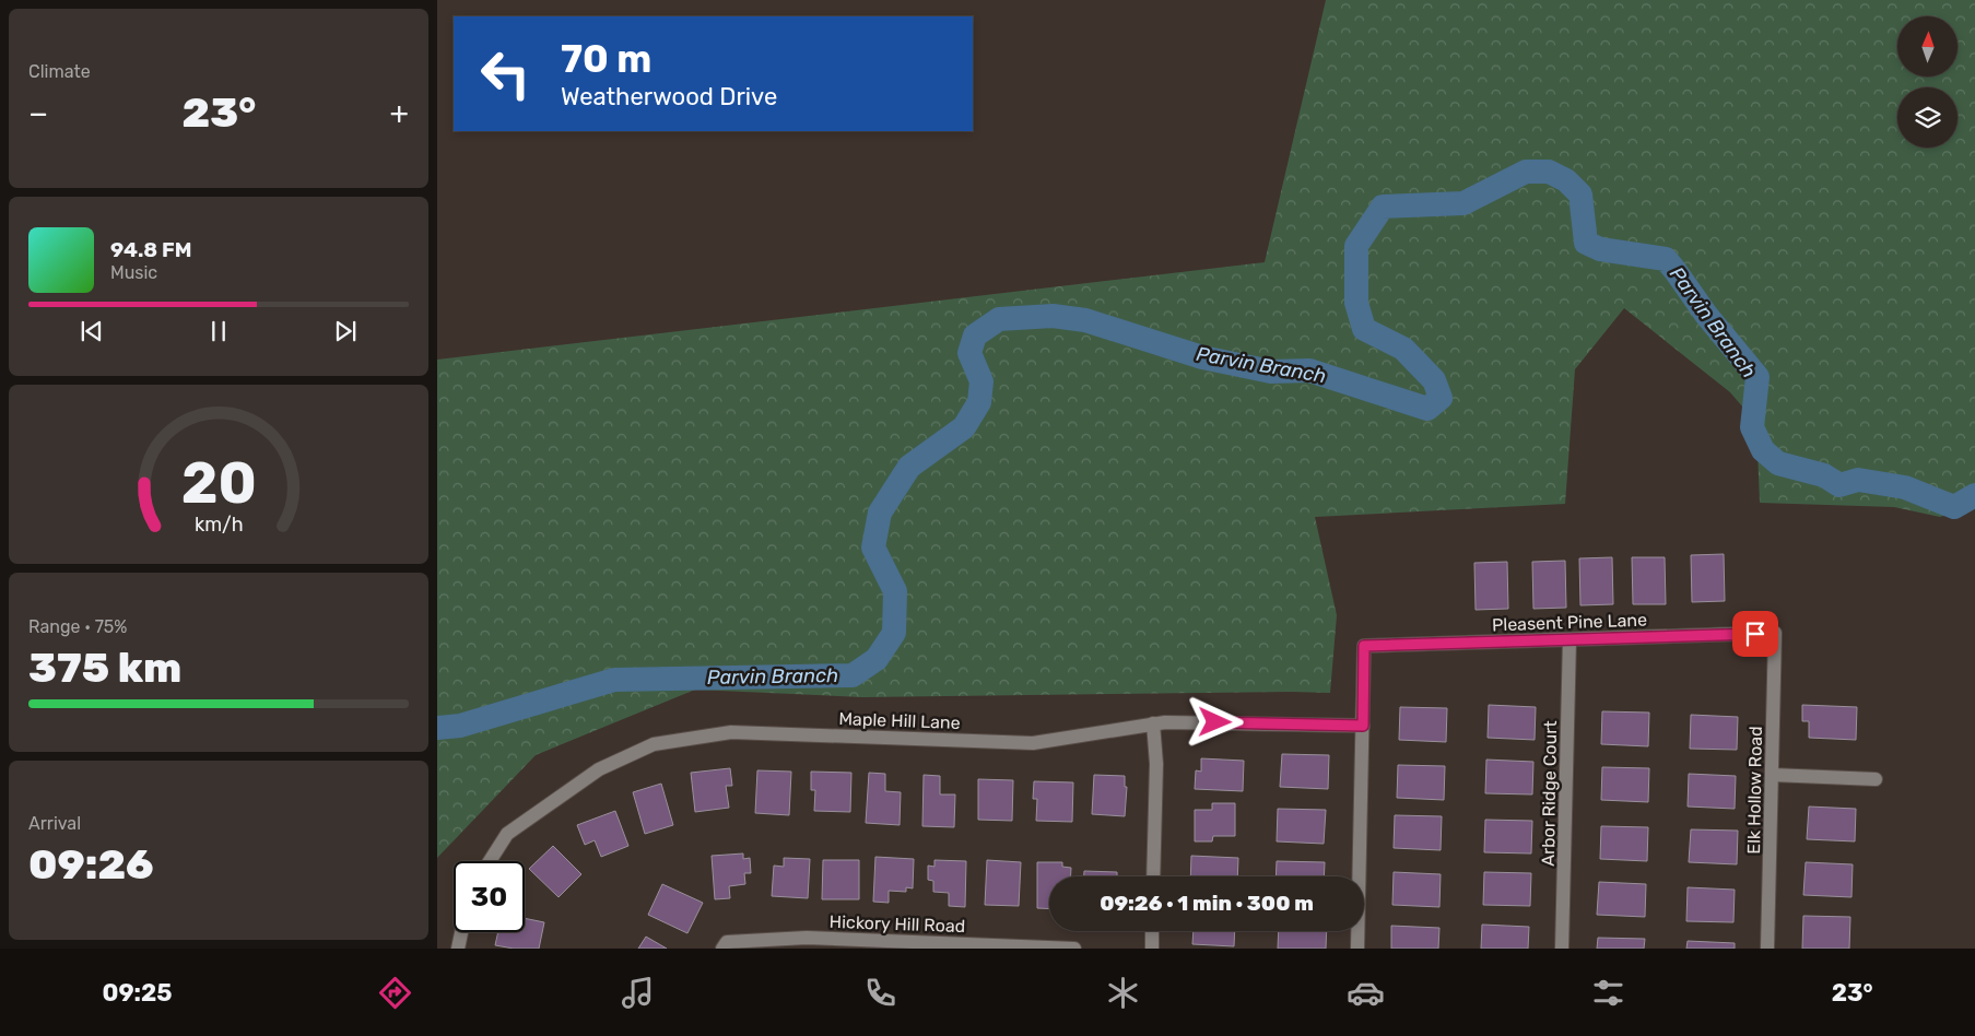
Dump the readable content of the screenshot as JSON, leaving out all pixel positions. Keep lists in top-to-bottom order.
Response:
{
  "streets": {
    "street": [
      "Pleasent Pine Lane",
      "Maple Hill Lane",
      "Elk Hollow Road",
      "Arbor Ridge Court",
      "Hickory Hill Road"
    ]
  },
  "crossings": [
    ["Pleasent Pine Lane", "Maple Hill Lane"],
    ["Pleasent Pine Lane", "Elk Hollow Road"],
    ["Pleasent Pine Lane", "Arbor Ridge Court"]
  ],
  "water": ["Parvin Branch"],
  "north": "top",
  "page": {
    "tile": [
      "Climate",
      ["Range · 75%", "375 km"],
      ["Arrival", "09:26"]
    ],
    "turn": ["70 m", "Weatherwood Drive"],
    "heat": ["−", "23°", "+"],
    "song": ["94.8 FM", "Music"],
    "limit": "30",
    "trip": "09:26 · 1 min · 300 m",
    "tabs": ["09:25", "23°"],
    "gauge": ["20", "km/h"]
  }
}
